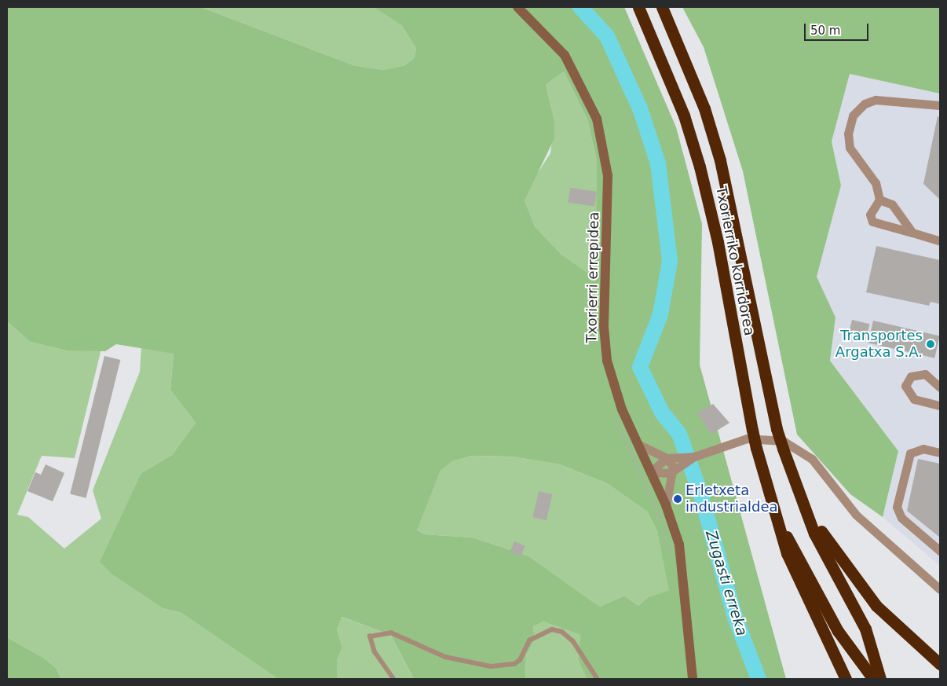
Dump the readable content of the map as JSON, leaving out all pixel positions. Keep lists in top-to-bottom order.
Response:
{
  "streets": {
    "highway": ["Txorierriko korridorea"],
    "main road": ["Txorierri errepidea"]
  },
  "water": ["Zugasti erreka"],
  "places": ["Transportes Argatxa S.A.", "Erletxeta industrialdea"],
  "scale_bar": "50 m"
}
